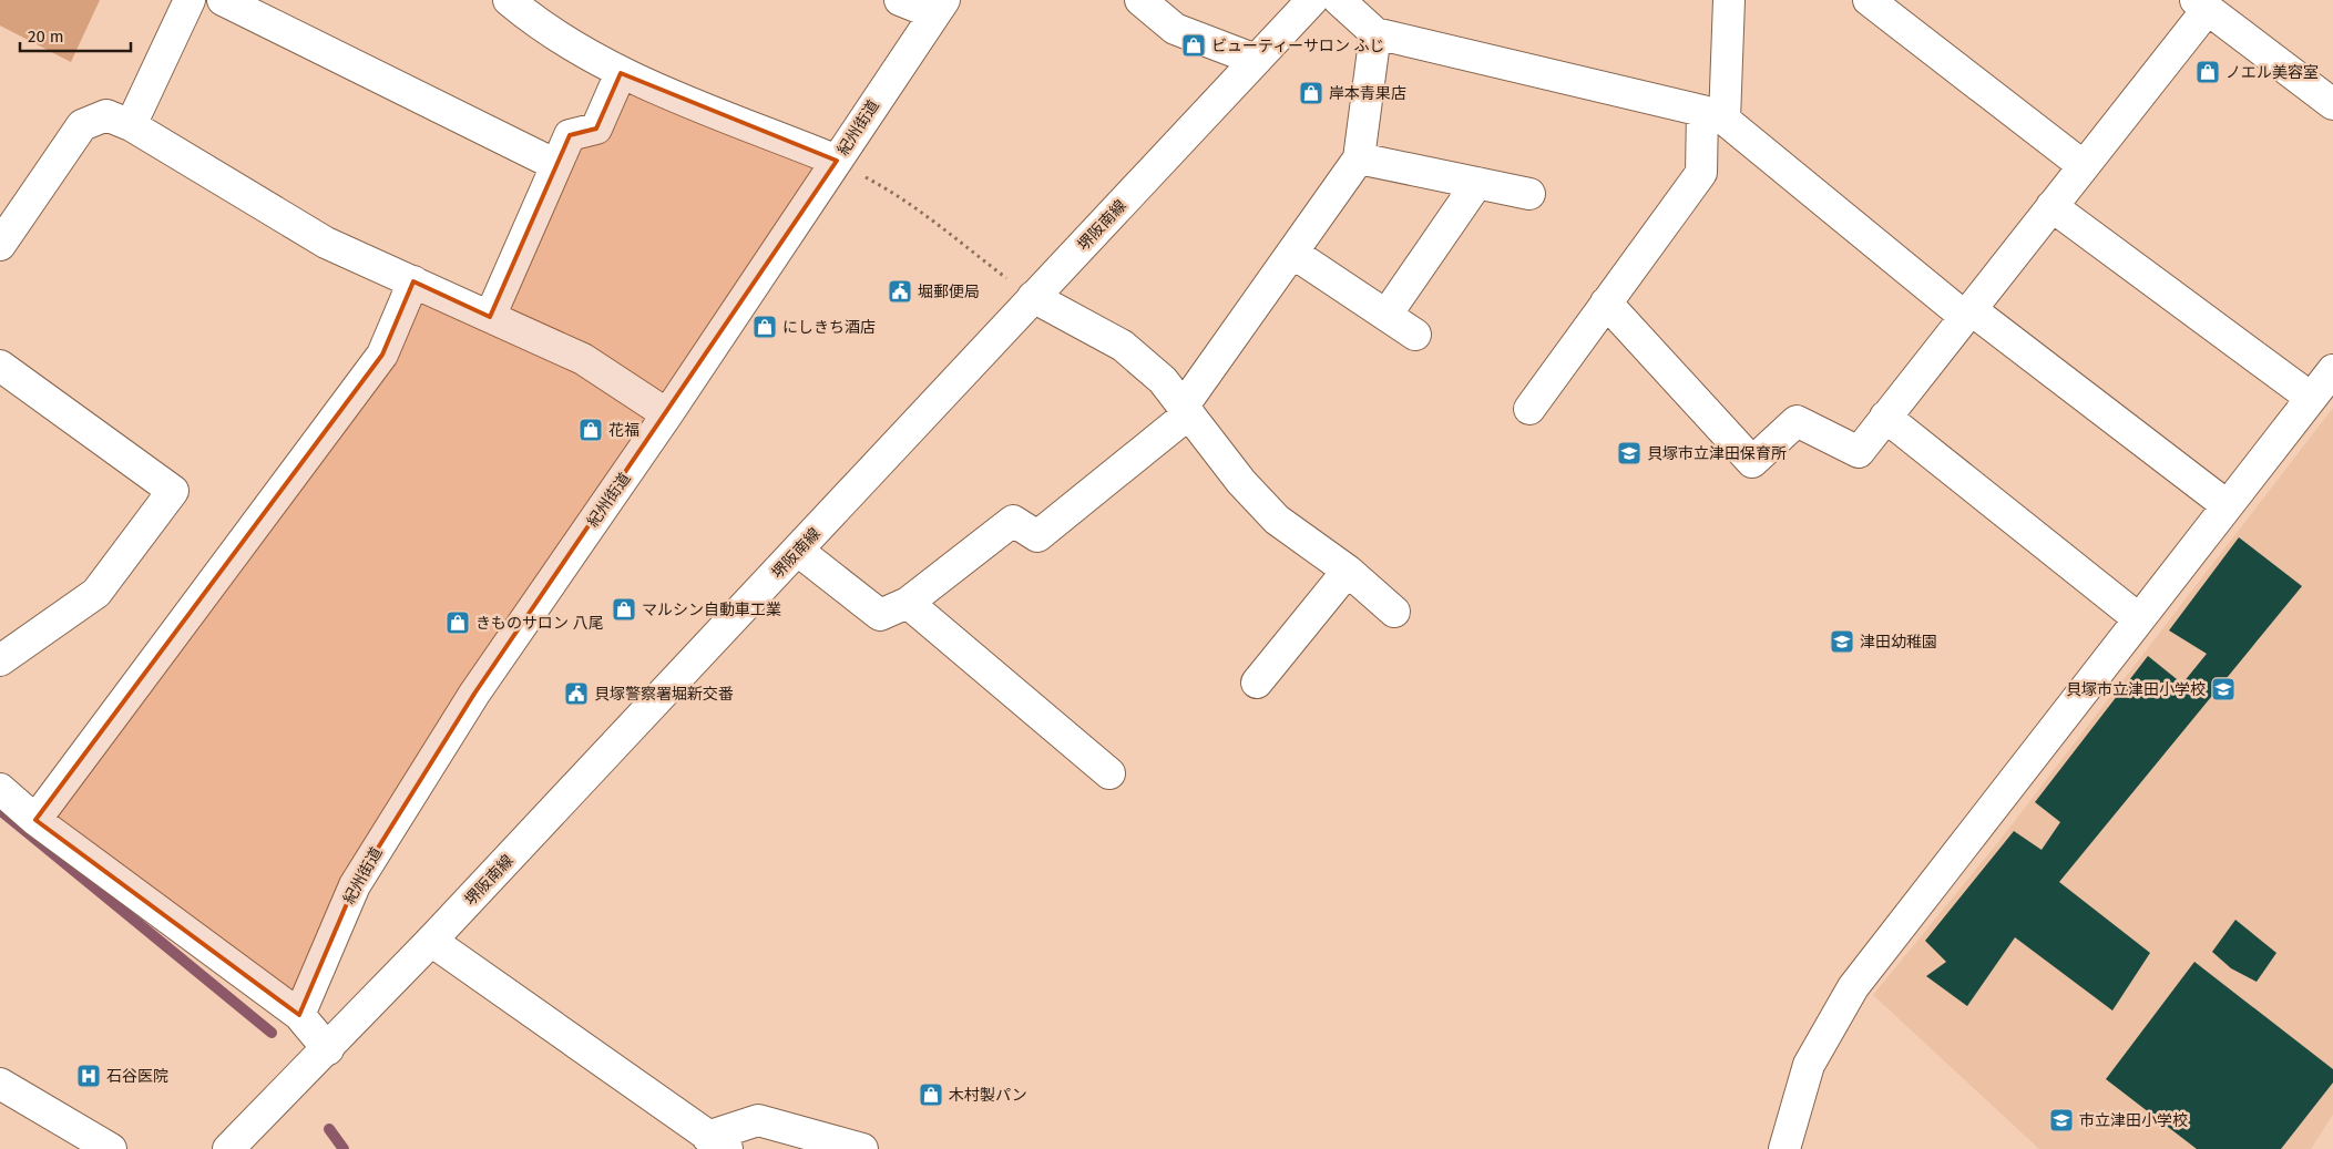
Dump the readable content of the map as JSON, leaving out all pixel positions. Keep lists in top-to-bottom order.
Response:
{
  "streets": {
    "street": ["紀州街道", "堺阪南線"]
  },
  "places": {
    "shop": [
      "ビューティーサロン ふじ",
      "ノエル美容室",
      "岸本青果店",
      "にしきち酒店",
      "花福",
      "マルシン自動車工業",
      "きものサロン 八尾",
      "木村製パン"
    ],
    "public building": ["堀郵便局", "貝塚警察署堀新交番"],
    "school or university": [
      "貝塚市立津田保育所",
      "津田幼稚園",
      "貝塚市立津田小学校",
      "市立津田小学校"
    ],
    "hospital": ["石谷医院"]
  },
  "scale_bar": "20 m"
}
